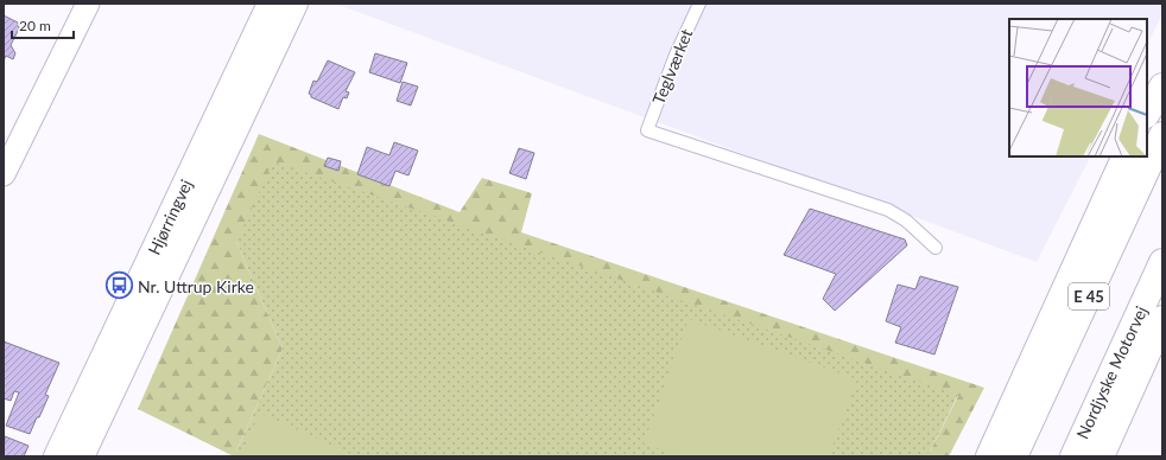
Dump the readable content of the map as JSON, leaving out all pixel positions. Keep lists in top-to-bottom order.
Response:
{
  "streets": {
    "main road": ["Hjørringvej", "E 45", "Nordjyske Motorvej"],
    "lane": ["Teglværket"]
  },
  "places": {
    "bus stop": ["Nr. Uttrup Kirke"]
  },
  "scale_bar": "20 m"
}
